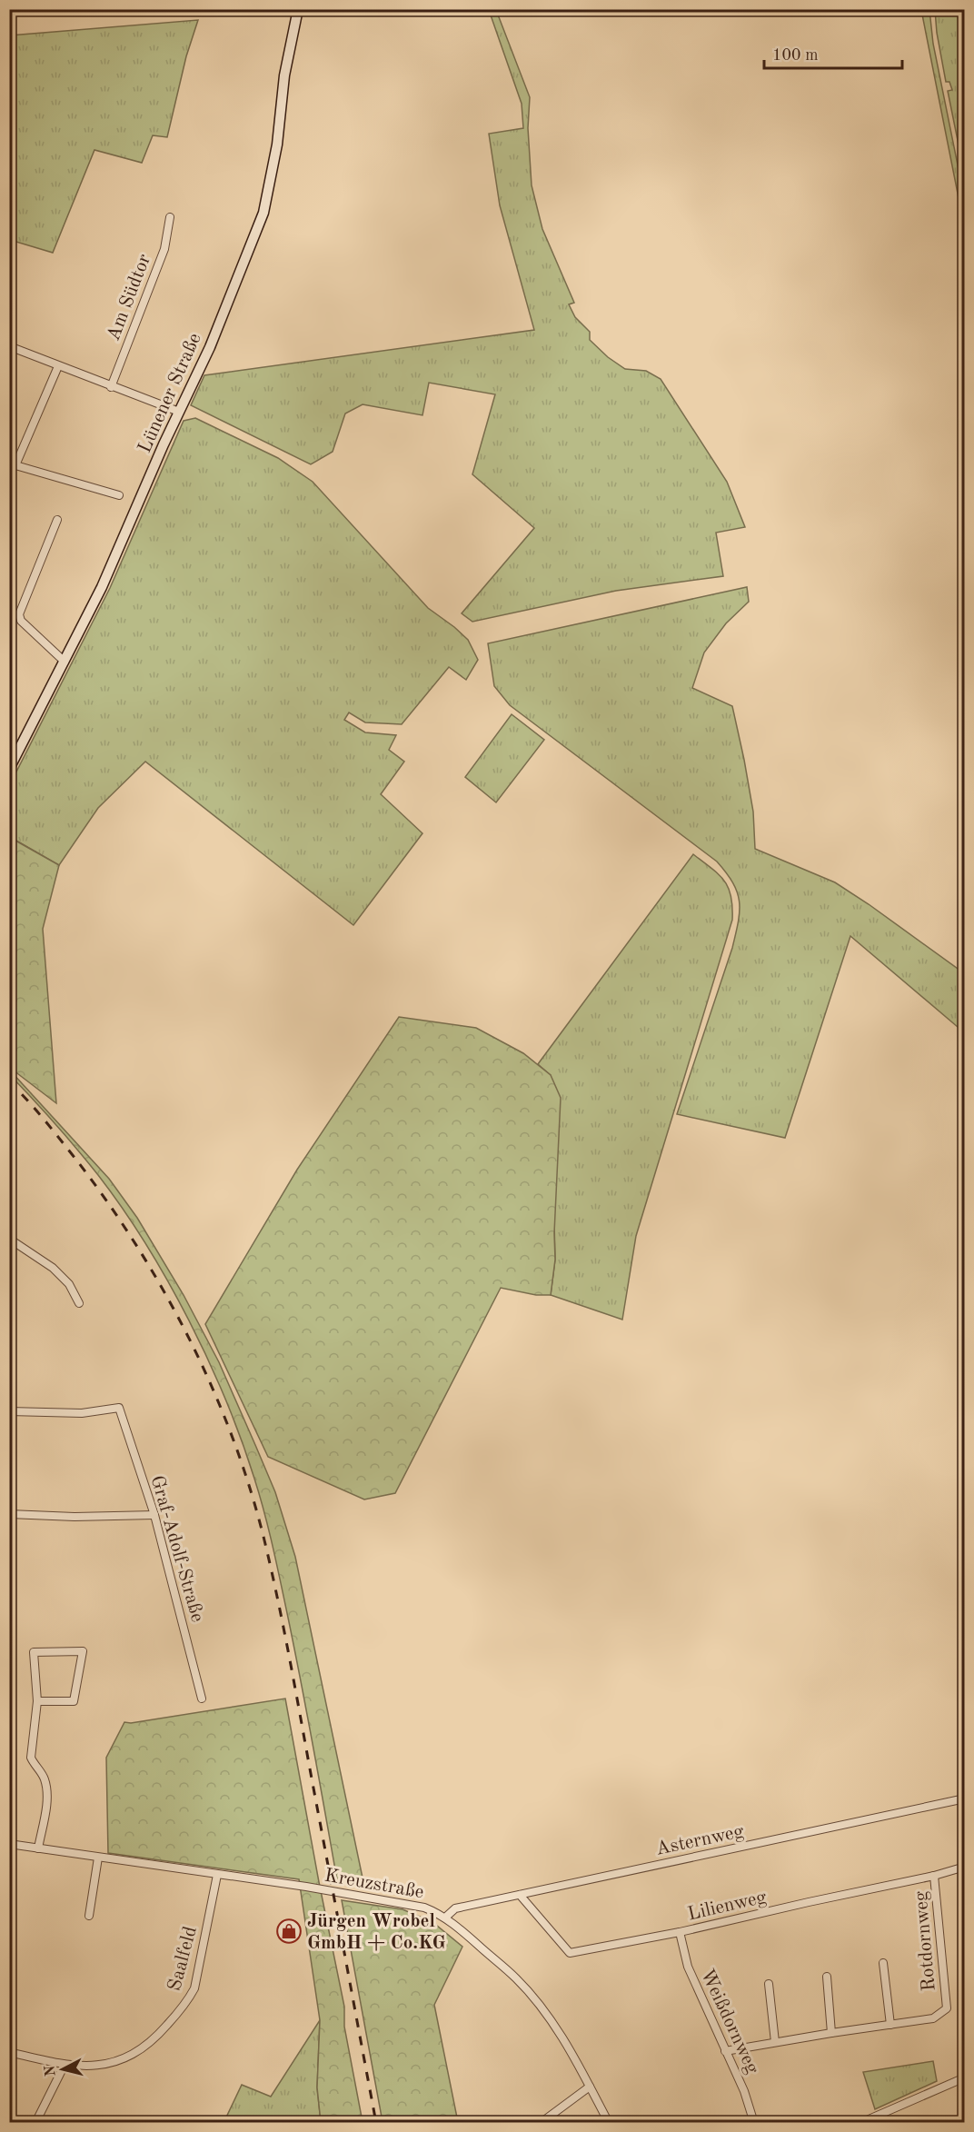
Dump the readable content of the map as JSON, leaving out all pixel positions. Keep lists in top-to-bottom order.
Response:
{
  "streets": {
    "main road": ["Lünener Straße"],
    "street": [
      "Am Südtor",
      "Graf-Adolf-Straße",
      "Asternweg",
      "Kreuzstraße",
      "Lilienweg",
      "Rotdornweg",
      "Saalfeld",
      "Weißdornweg"
    ]
  },
  "crossings": [
    ["Asternweg", "Kreuzstraße"],
    ["Asternweg", "Lilienweg"],
    ["Kreuzstraße", "Saalfeld"],
    ["Lilienweg", "Rotdornweg"],
    ["Lilienweg", "Weißdornweg"],
    ["Rotdornweg", "Weißdornweg"]
  ],
  "places": {
    "shop": ["Jürgen Wrobel GmbH + Co.KG"]
  },
  "scale_bar": "100 m",
  "north": "left"
}
